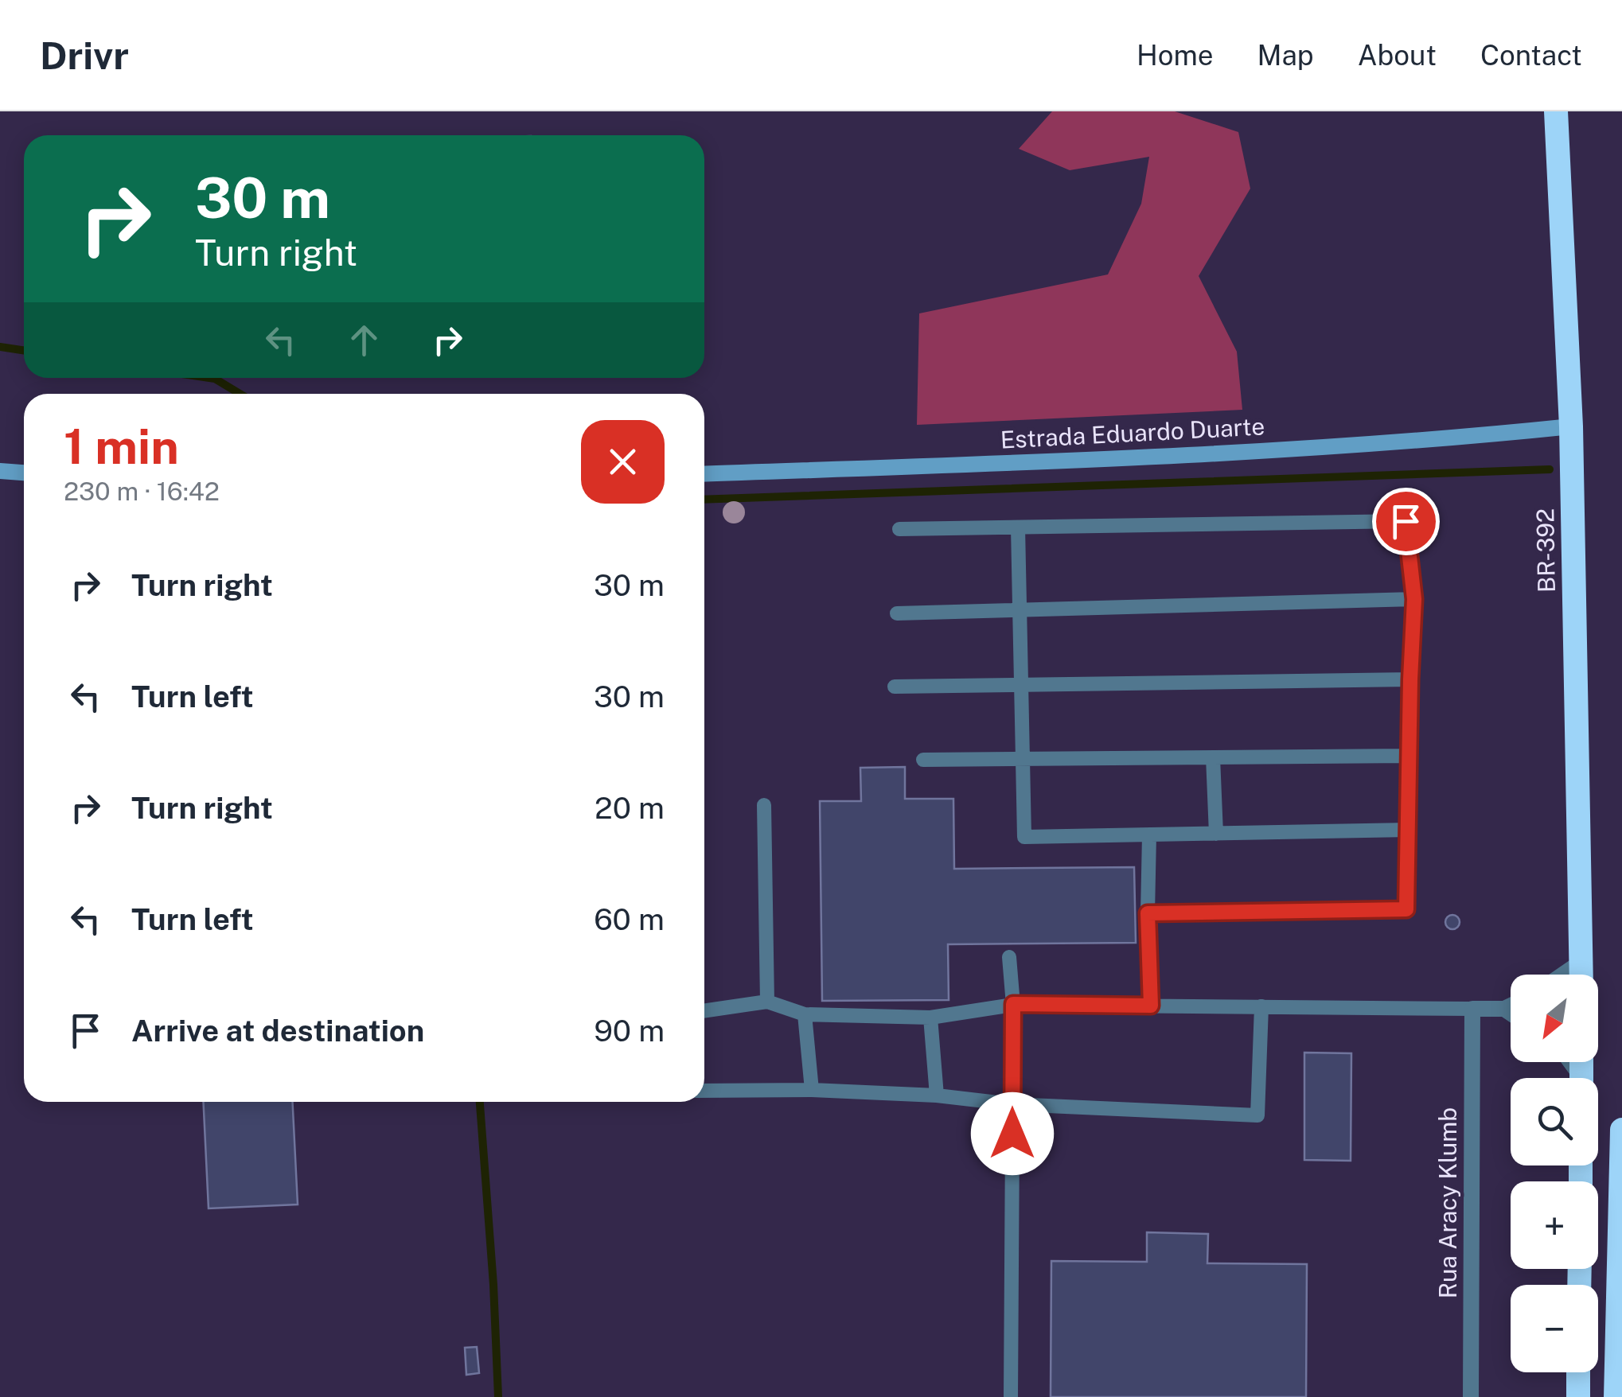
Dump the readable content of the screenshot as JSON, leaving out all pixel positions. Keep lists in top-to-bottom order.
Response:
{
  "streets": {
    "highway": ["BR-392"],
    "street": ["Estrada Eduardo Duarte", "Rua Aracy Klumb"]
  },
  "crossings": [
    ["Estrada Eduardo Duarte", "BR-392"]
  ],
  "north": "bottom left",
  "page": {
    "header": "Drivr",
    "nav": [
      "Home",
      "Map",
      "About",
      "Contact"
    ],
    "turn": ["30 m", "Turn right"],
    "heading": ["1 min", "230 m · 16:42"],
    "list": [
      {
        "name": "Turn right",
        "value": "30 m"
      },
      {
        "name": "Turn left",
        "value": "30 m"
      },
      {
        "name": "Turn right",
        "value": "20 m"
      },
      {
        "name": "Turn left",
        "value": "60 m"
      },
      {
        "name": "Arrive at destination",
        "value": "90 m"
      }
    ],
    "map_buttons": ["+", "−"]
  }
}
